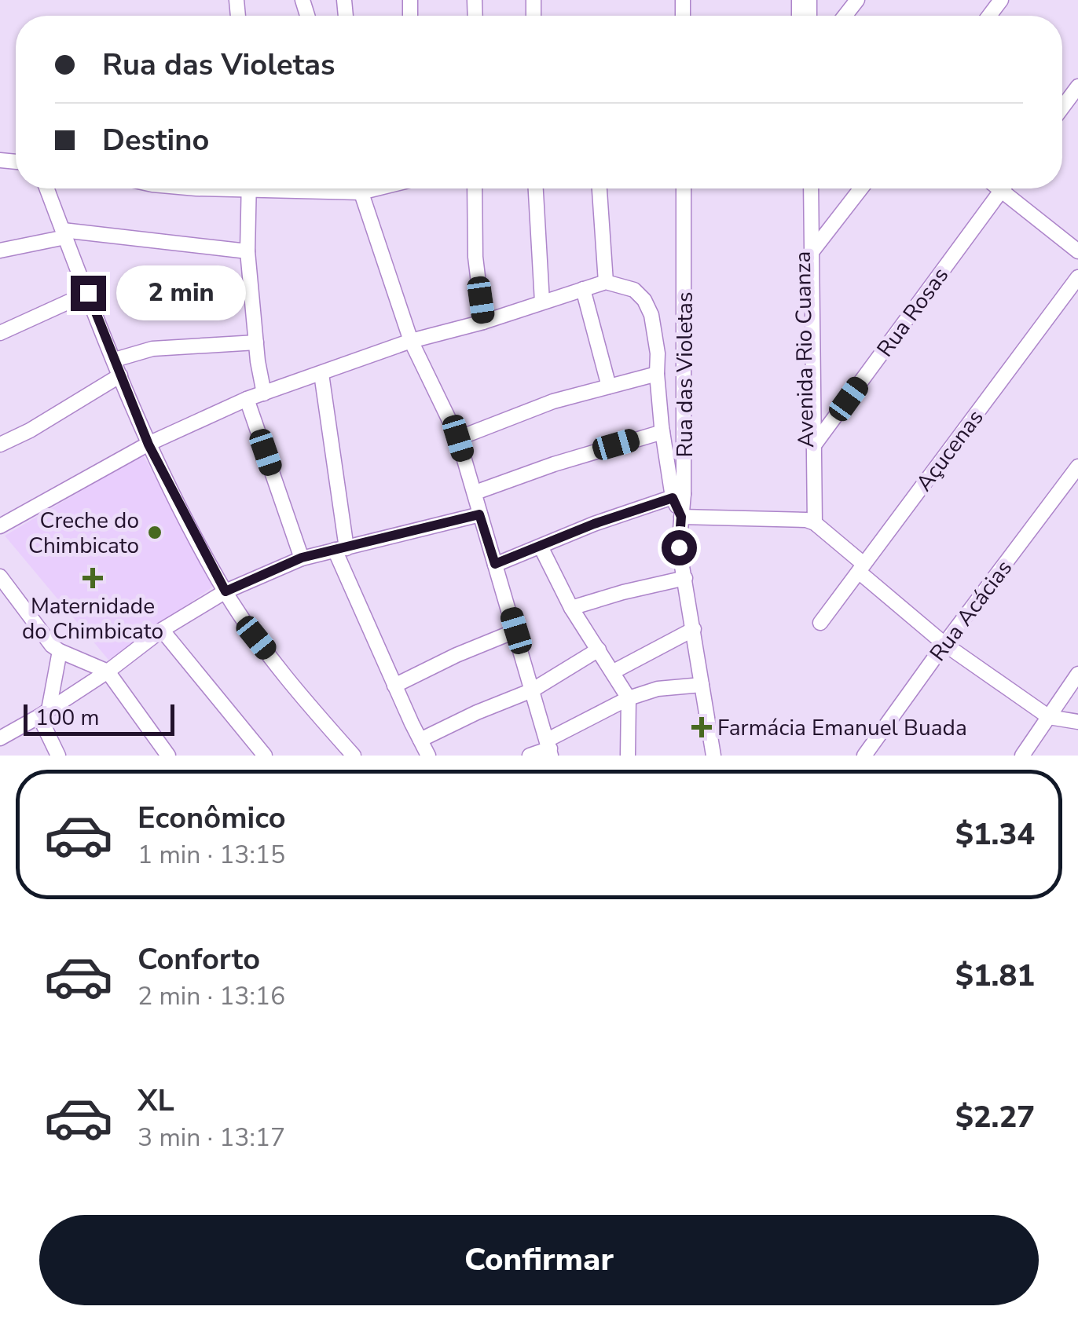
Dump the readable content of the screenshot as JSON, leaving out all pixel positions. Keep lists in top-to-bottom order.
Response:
{
  "streets": {
    "street": [
      "Rua Rosas",
      "Avenida Rio Cuanza",
      "Rua das Violetas",
      "Açucenas",
      "Rua Acácias"
    ]
  },
  "places": {
    "other": ["Creche do Chimbicato"],
    "health": ["Maternidade do Chimbicato", "Farmácia Emanuel Buada"]
  },
  "scale_bar": "100 m",
  "page": {
    "banner": ["Rua das Violetas", "Destino"],
    "bubble": "2 min",
    "scale": "100 m",
    "list": [
      {
        "name": "Econômico",
        "note": "1 min · 13:15",
        "value": "$1.34"
      },
      {
        "name": "Conforto",
        "note": "2 min · 13:16",
        "value": "$1.81"
      },
      {
        "name": "XL",
        "note": "3 min · 13:17",
        "value": "$2.27"
      }
    ],
    "buttons": "Confirmar"
  }
}
